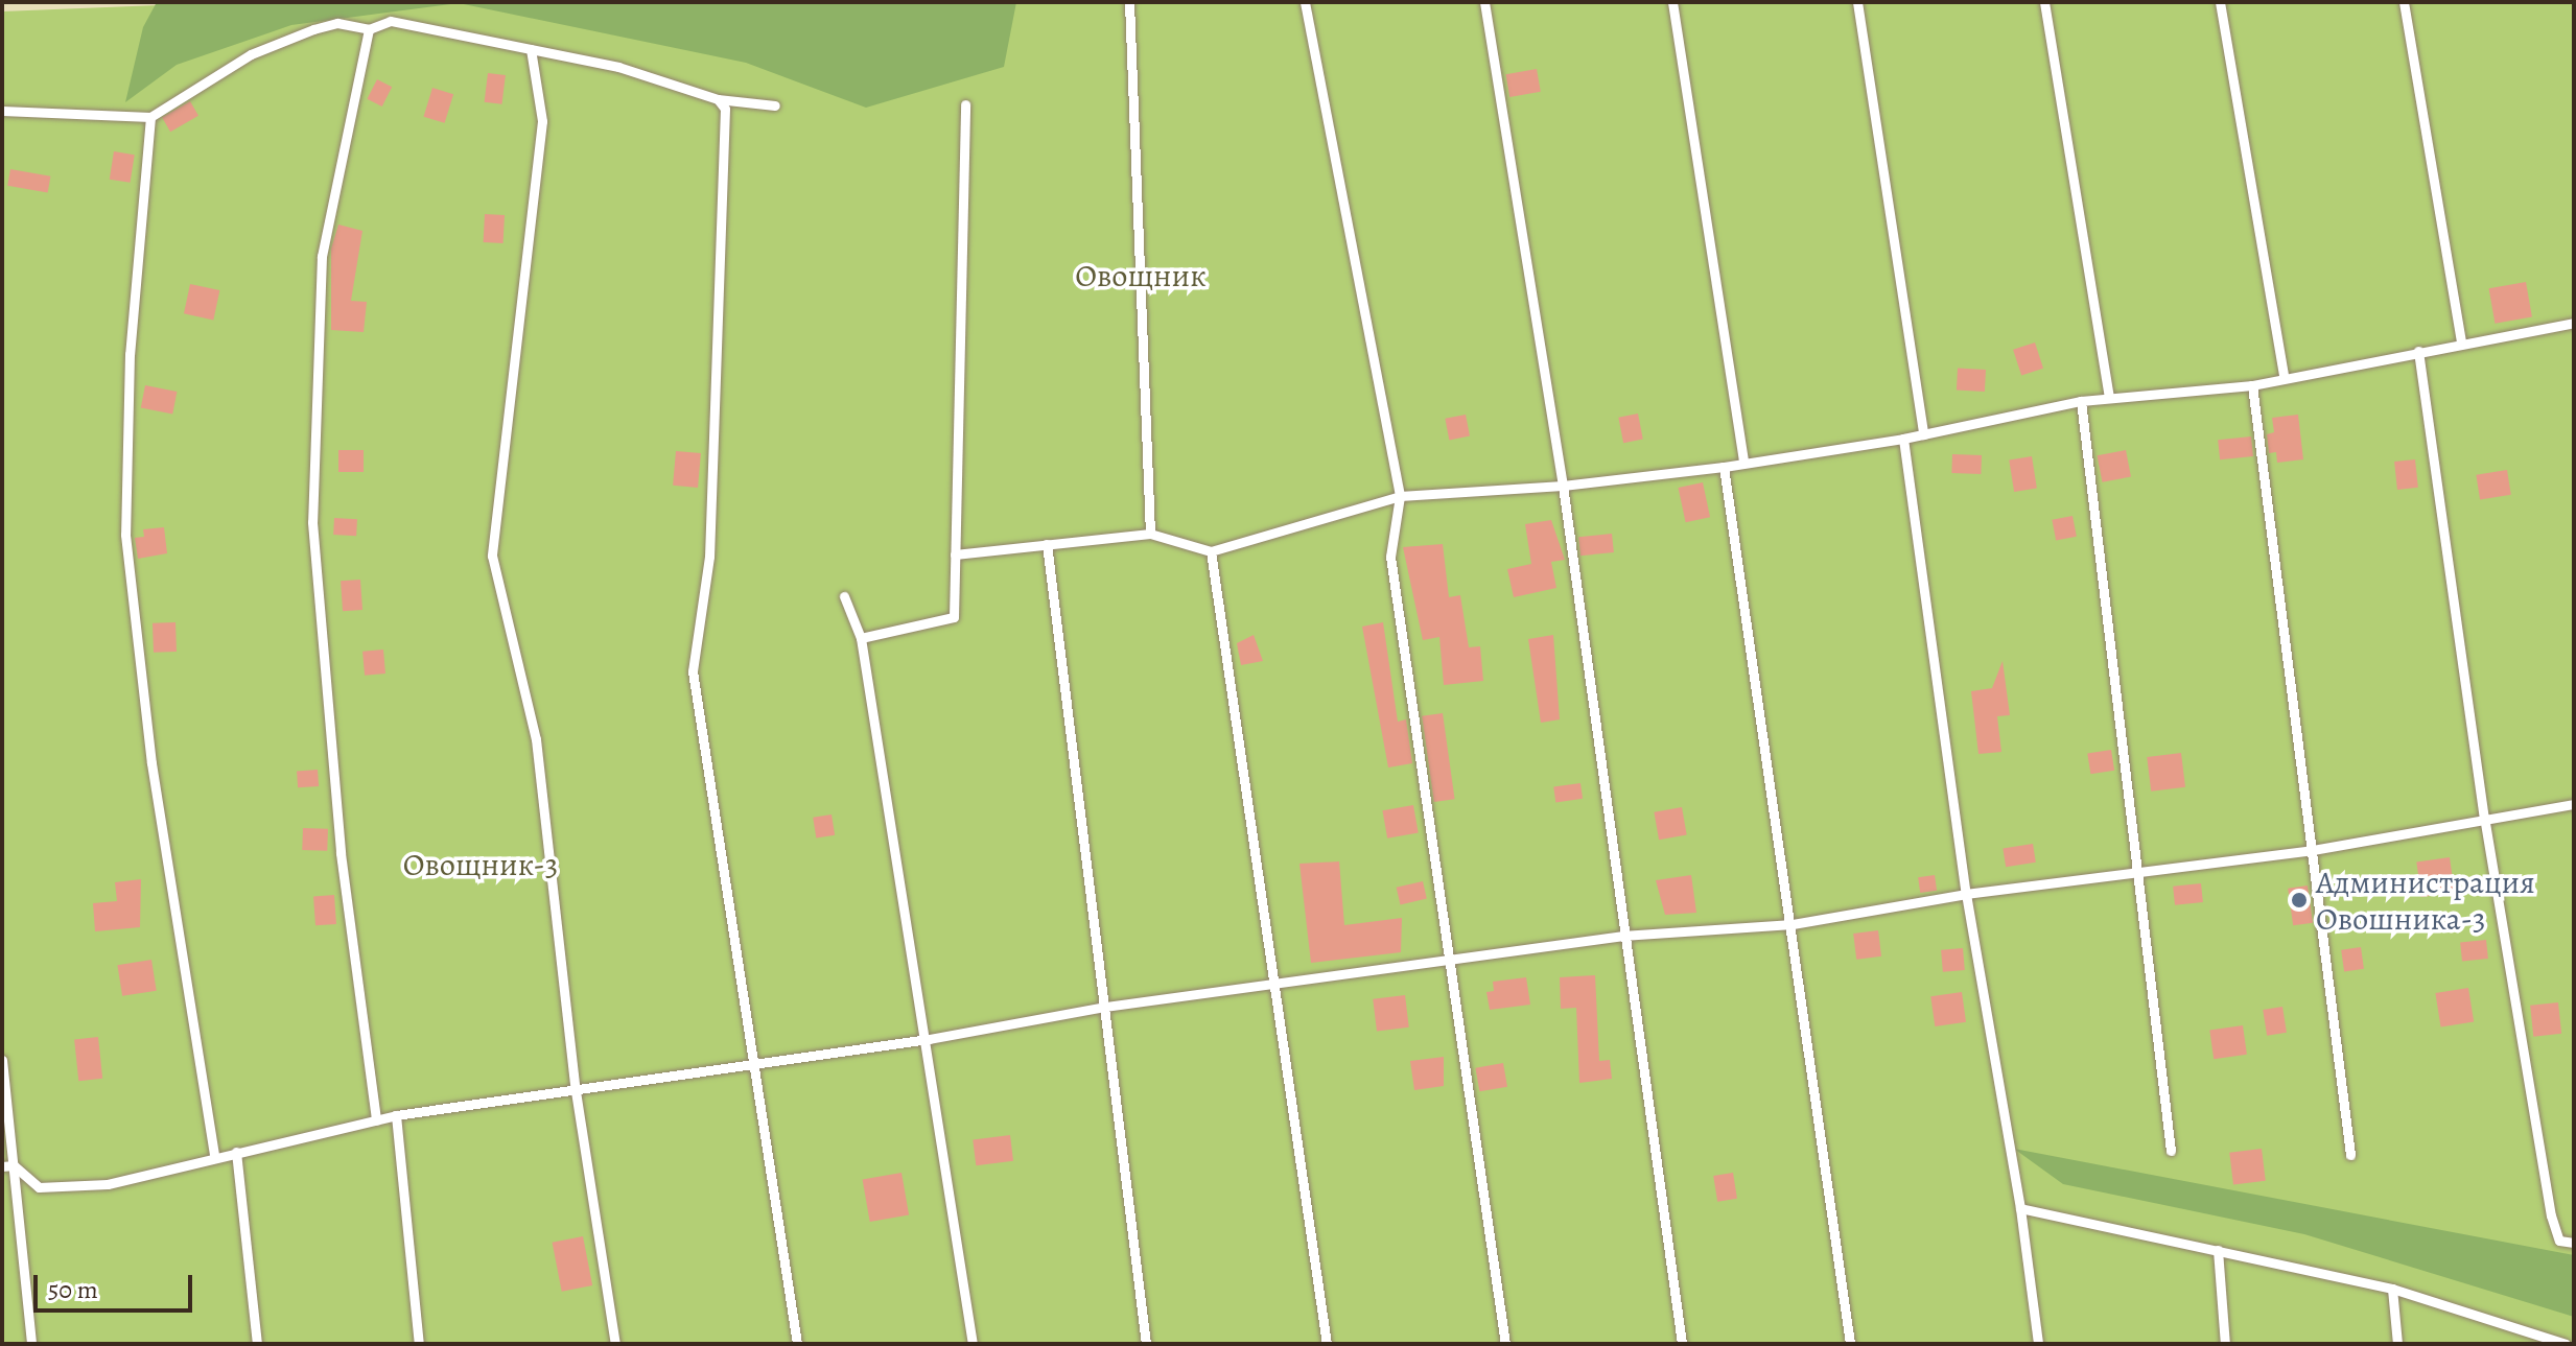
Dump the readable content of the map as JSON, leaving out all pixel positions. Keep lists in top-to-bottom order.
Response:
{
  "parks": ["Овощник", "Овощник-3"],
  "places": ["Администрация Овошника-3"],
  "scale_bar": "50 m"
}
